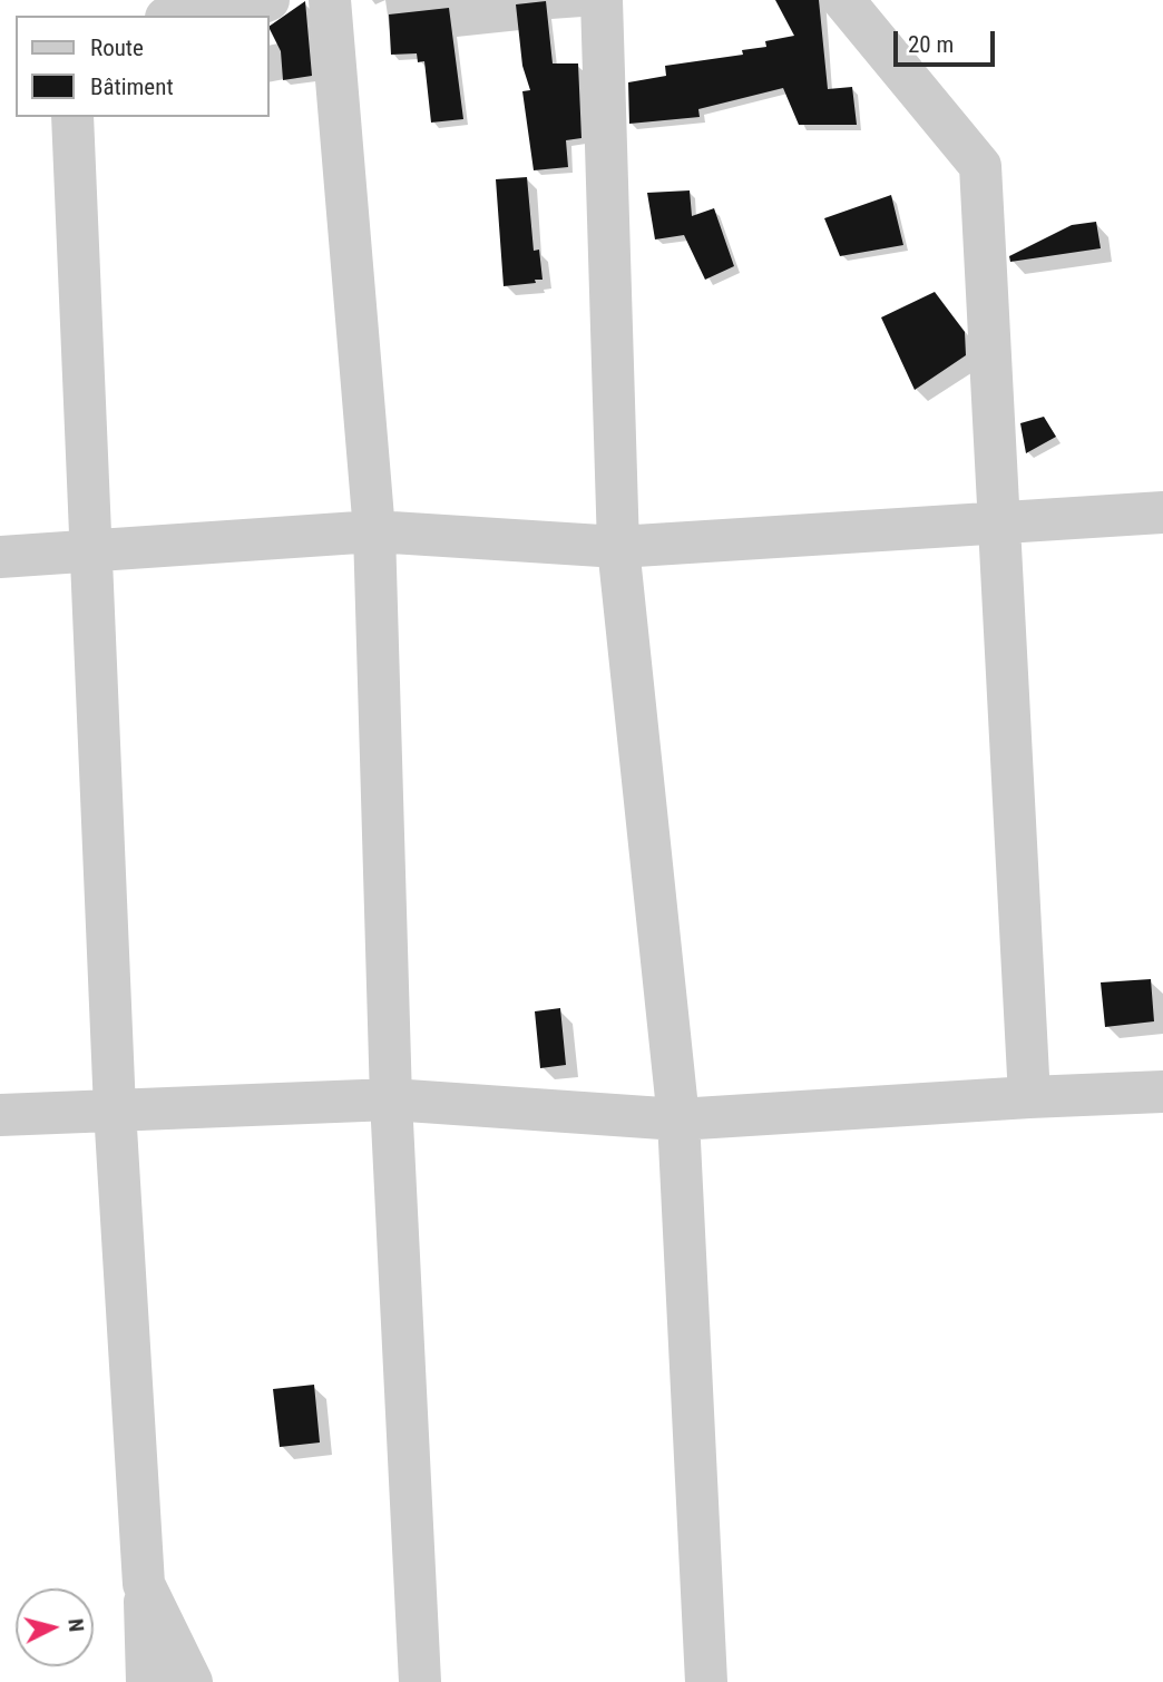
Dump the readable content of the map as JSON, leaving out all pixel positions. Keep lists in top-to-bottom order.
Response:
{
  "legend": ["Route", "Bâtiment"],
  "scale_bar": "20 m",
  "north": "right"
}
